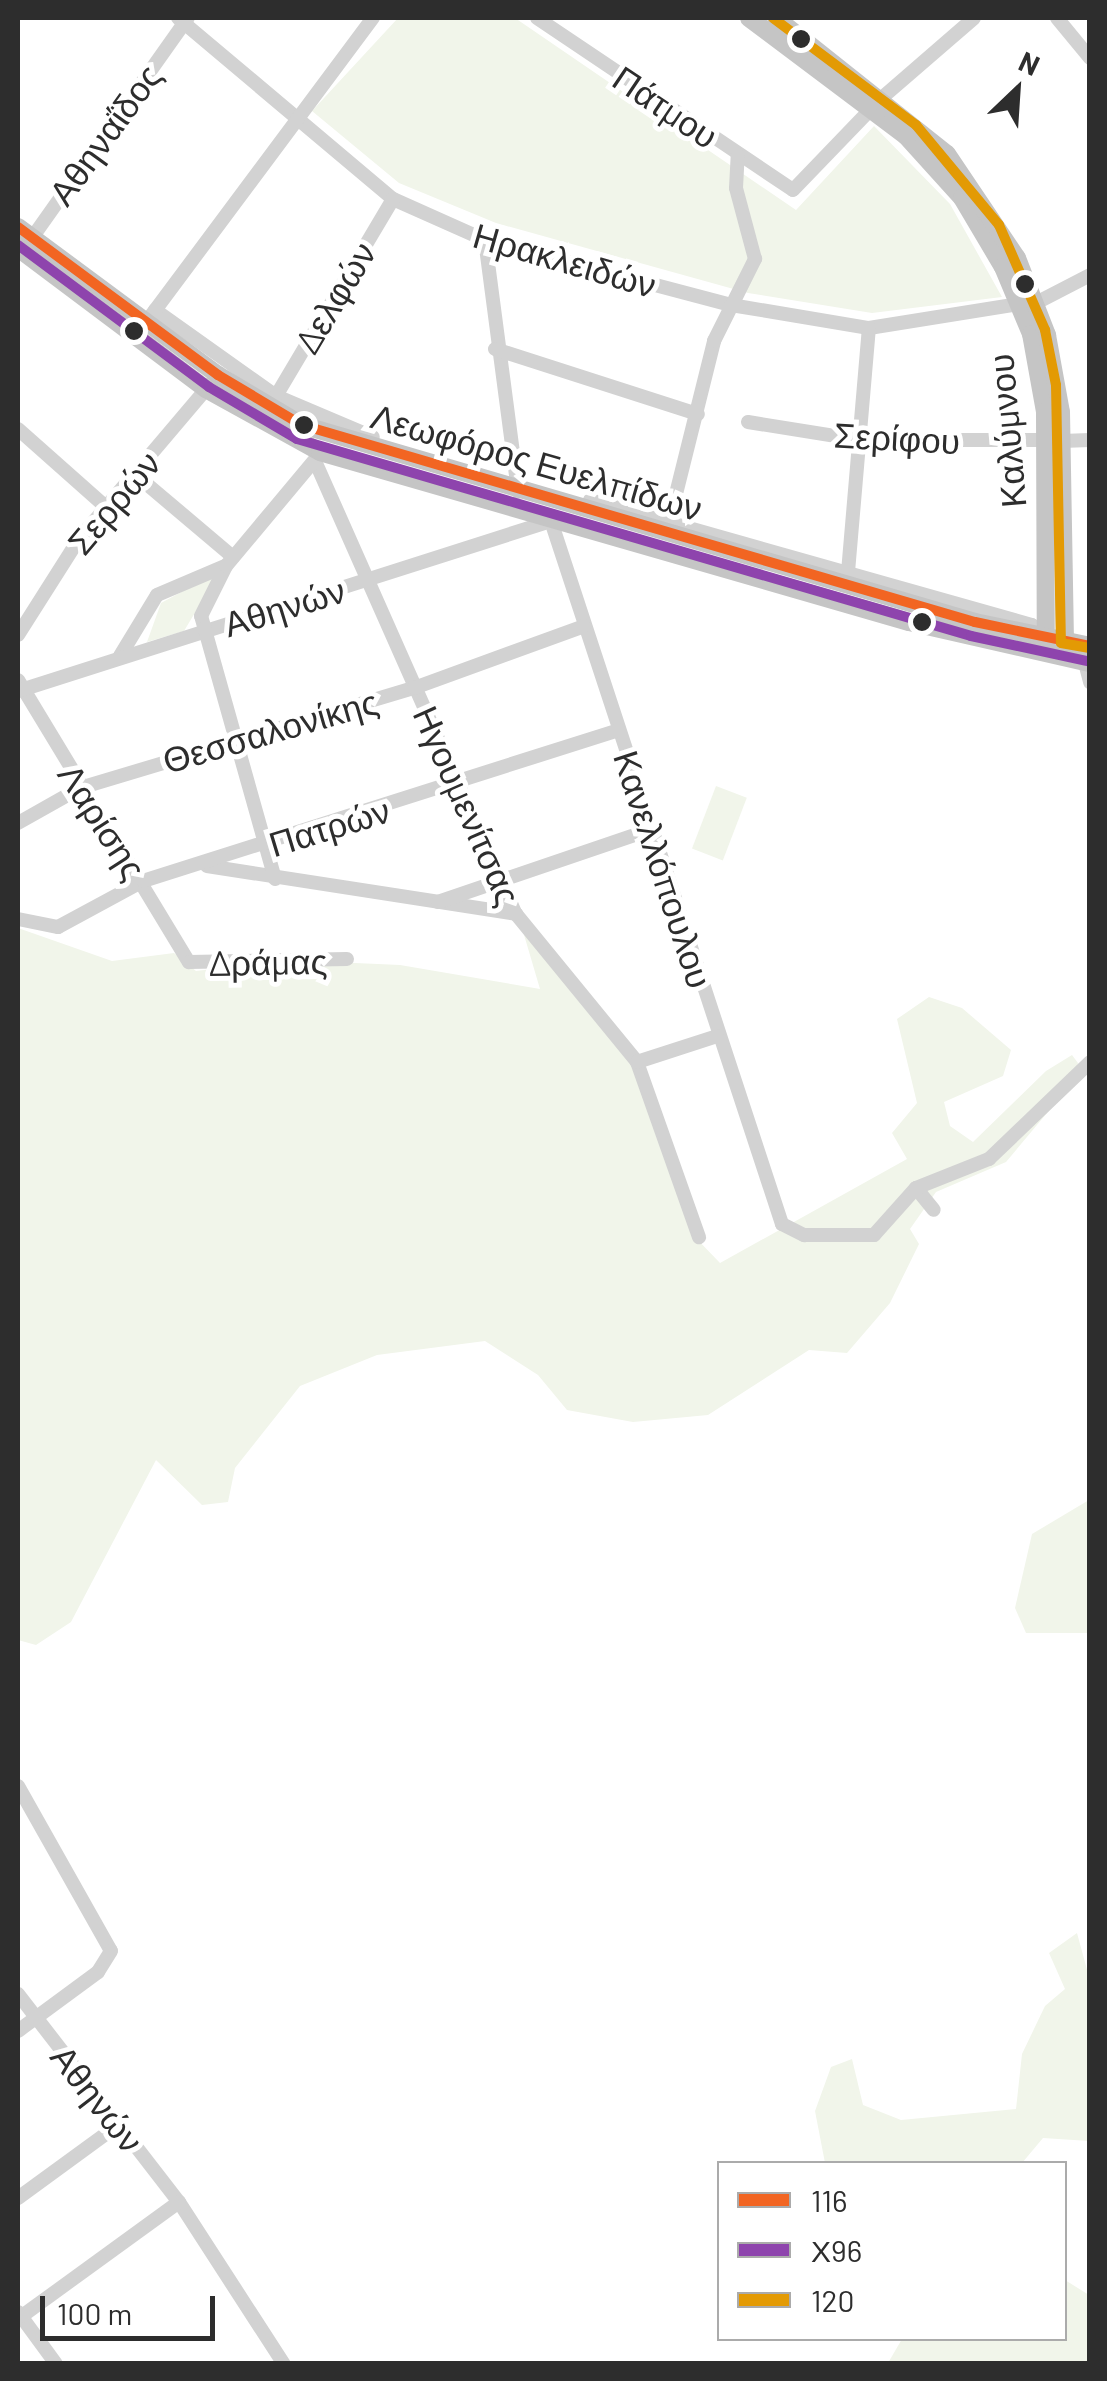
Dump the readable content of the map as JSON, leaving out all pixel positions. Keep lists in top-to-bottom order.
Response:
{
  "streets": {
    "main road": ["Καλύμνου", "Λεωφόρος Ευελπίδων"],
    "street": [
      "Πάτμου",
      "Αθηναΐδος",
      "Ηρακλειδών",
      "Δελφών",
      "Σερίφου",
      "Σερρών",
      "Αθηνών",
      "Θεσσαλονίκης",
      "Ηγουμενίτσας",
      "Λαρίσης",
      "Πατρών",
      "Κανελλόπουλου",
      "Δράμας"
    ]
  },
  "crossings": [
    ["Πάτμου", "Καλύμνου"],
    ["Αθηναΐδος", "Ηρακλειδών"],
    ["Αθηναΐδος", "Λεωφόρος Ευελπίδων"],
    ["Ηρακλειδών", "Δελφών"],
    ["Ηρακλειδών", "Καλύμνου"],
    ["Καλύμνου", "Σερίφου"],
    ["Καλύμνου", "Λεωφόρος Ευελπίδων"],
    ["Λεωφόρος Ευελπίδων", "Σερρών"],
    ["Λεωφόρος Ευελπίδων", "Αθηνών"],
    ["Λεωφόρος Ευελπίδων", "Ηγουμενίτσας"],
    ["Λεωφόρος Ευελπίδων", "Κανελλόπουλου"],
    ["Αθηνών", "Ηγουμενίτσας"],
    ["Αθηνών", "Λαρίσης"],
    ["Αθηνών", "Κανελλόπουλου"],
    ["Θεσσαλονίκης", "Ηγουμενίτσας"],
    ["Θεσσαλονίκης", "Λαρίσης"],
    ["Θεσσαλονίκης", "Κανελλόπουλου"],
    ["Ηγουμενίτσας", "Πατρών"],
    ["Λαρίσης", "Πατρών"],
    ["Λαρίσης", "Δράμας"],
    ["Πατρών", "Κανελλόπουλου"]
  ],
  "lines": ["transit line 120", "transit line 116", "transit line Χ96"],
  "legend": ["116", "Χ96", "120"],
  "scale_bar": "100 m",
  "north": "top right"
}
